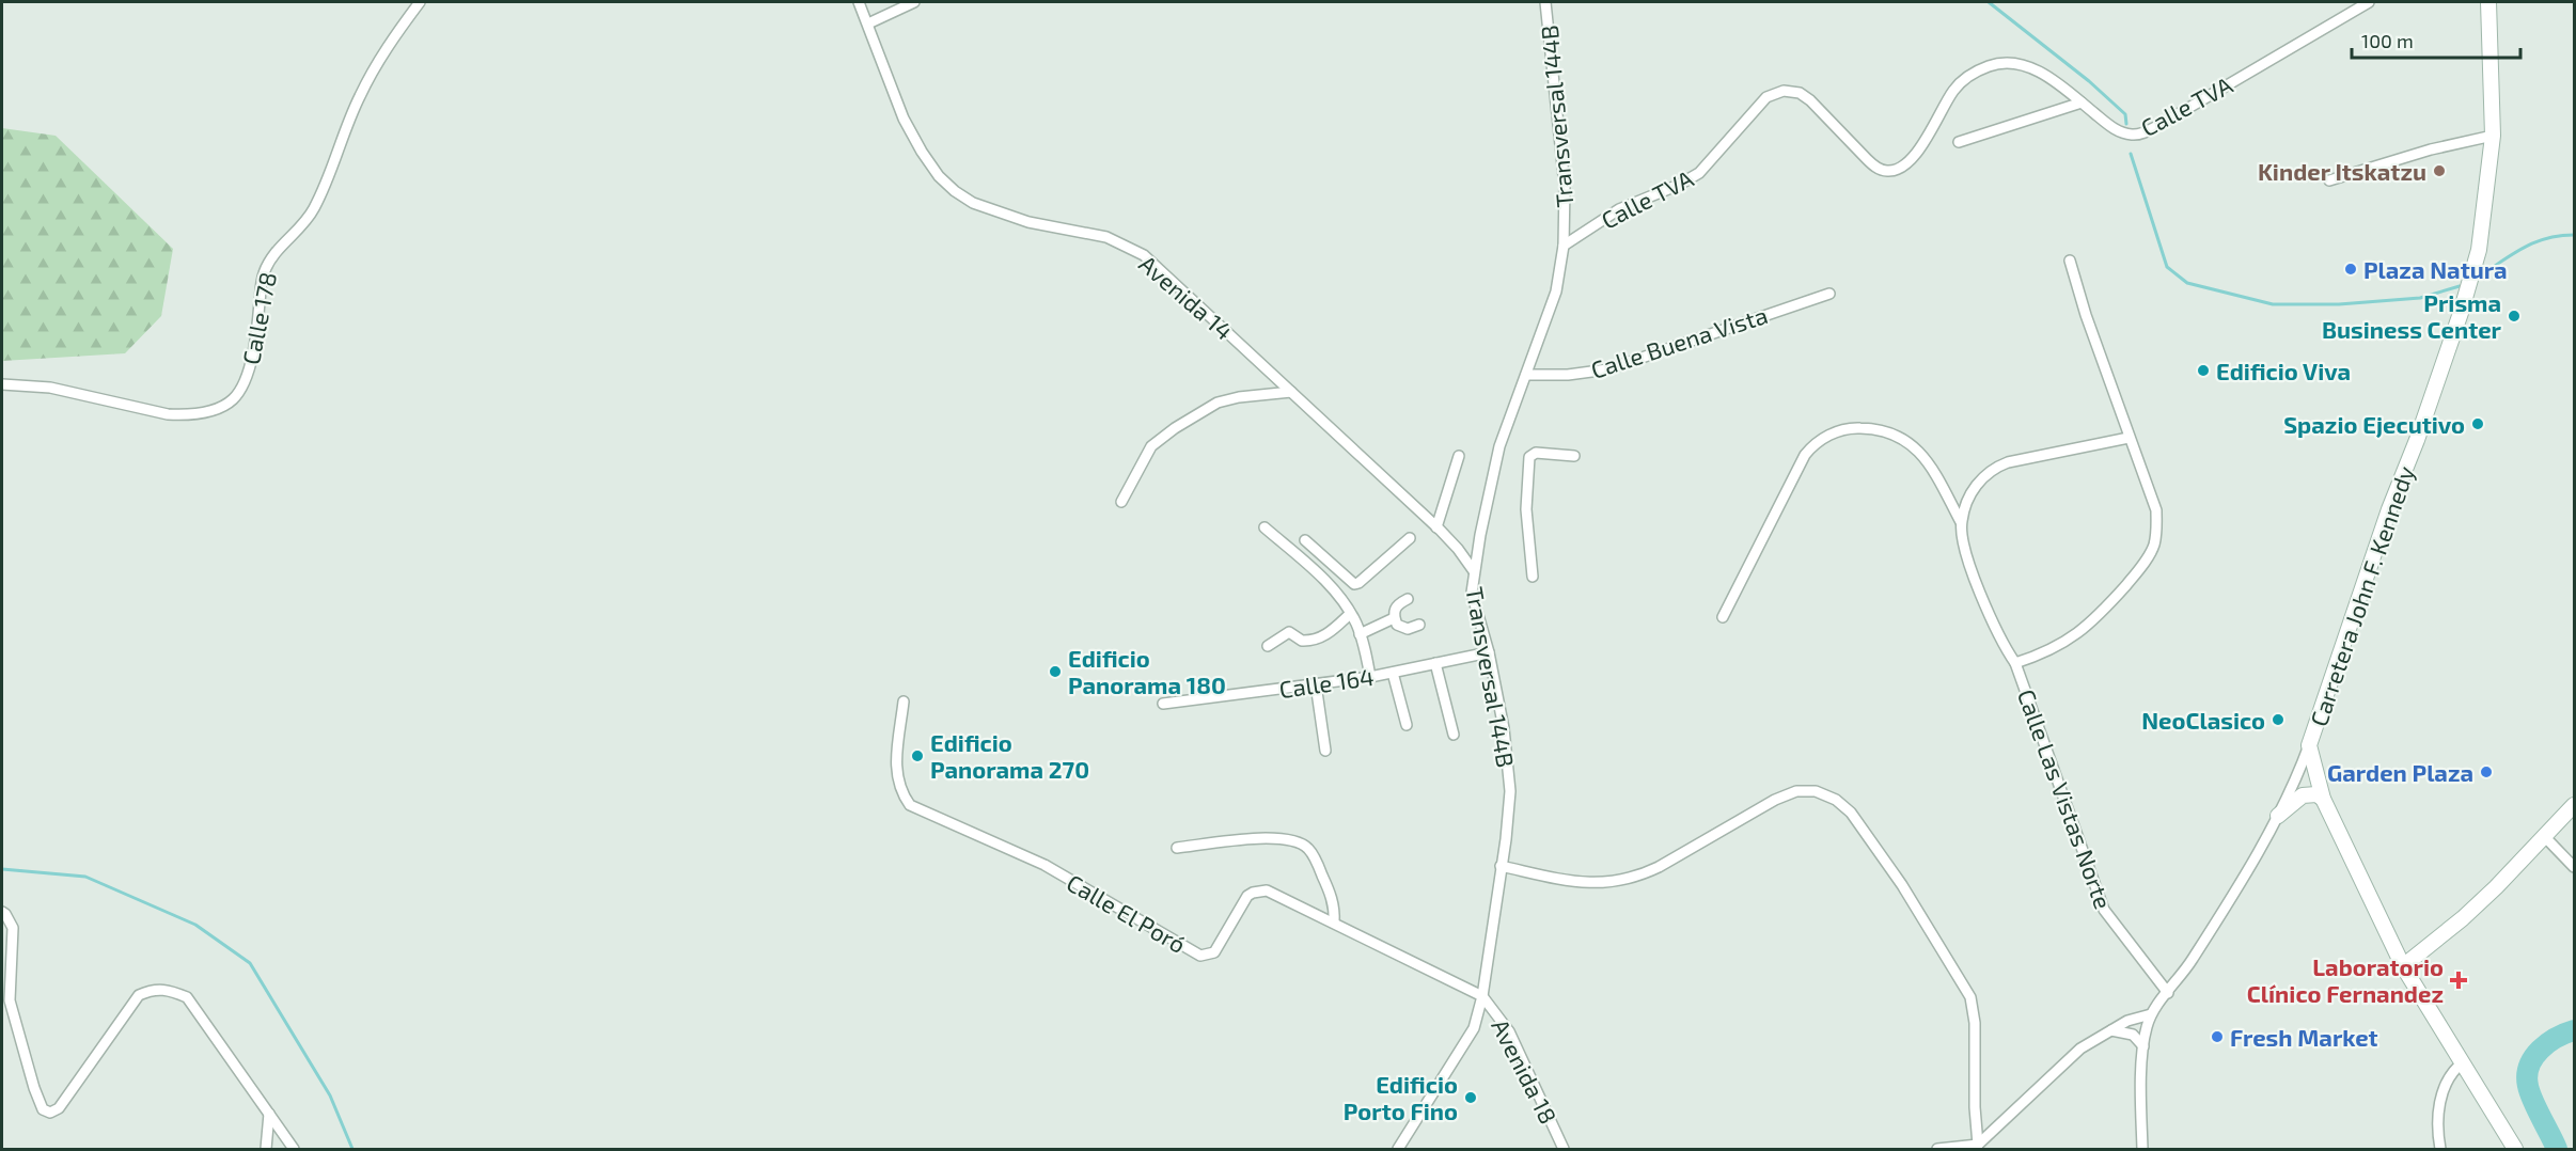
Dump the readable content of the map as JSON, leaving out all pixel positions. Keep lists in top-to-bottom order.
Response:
{
  "streets": {
    "main road": ["Carretera John F. Kennedy"],
    "street": [
      "Calle TVA",
      "Transversal 144B",
      "Avenida 14",
      "Calle 178",
      "Calle Buena Vista",
      "Calle 164",
      "Calle Las Vistas Norte",
      "Calle El Poró",
      "Avenida 18"
    ]
  },
  "crossings": [
    ["Calle TVA", "Transversal 144B"],
    ["Transversal 144B", "Avenida 14"],
    ["Transversal 144B", "Calle Buena Vista"],
    ["Transversal 144B", "Calle 164"],
    ["Transversal 144B", "Calle El Poró"],
    ["Transversal 144B", "Avenida 18"],
    ["Calle El Poró", "Avenida 18"]
  ],
  "places": {
    "other": [
      "Kinder Itskatzu",
      "Plaza Natura",
      "Prisma Business Center",
      "Edificio Viva",
      "Spazio Ejecutivo",
      "Edificio Panorama 180",
      "NeoClasico",
      "Edificio Panorama 270",
      "Garden Plaza",
      "Fresh Market",
      "Edificio Porto Fino"
    ],
    "health": ["Laboratorio Clínico Fernandez"]
  },
  "scale_bar": "100 m"
}
